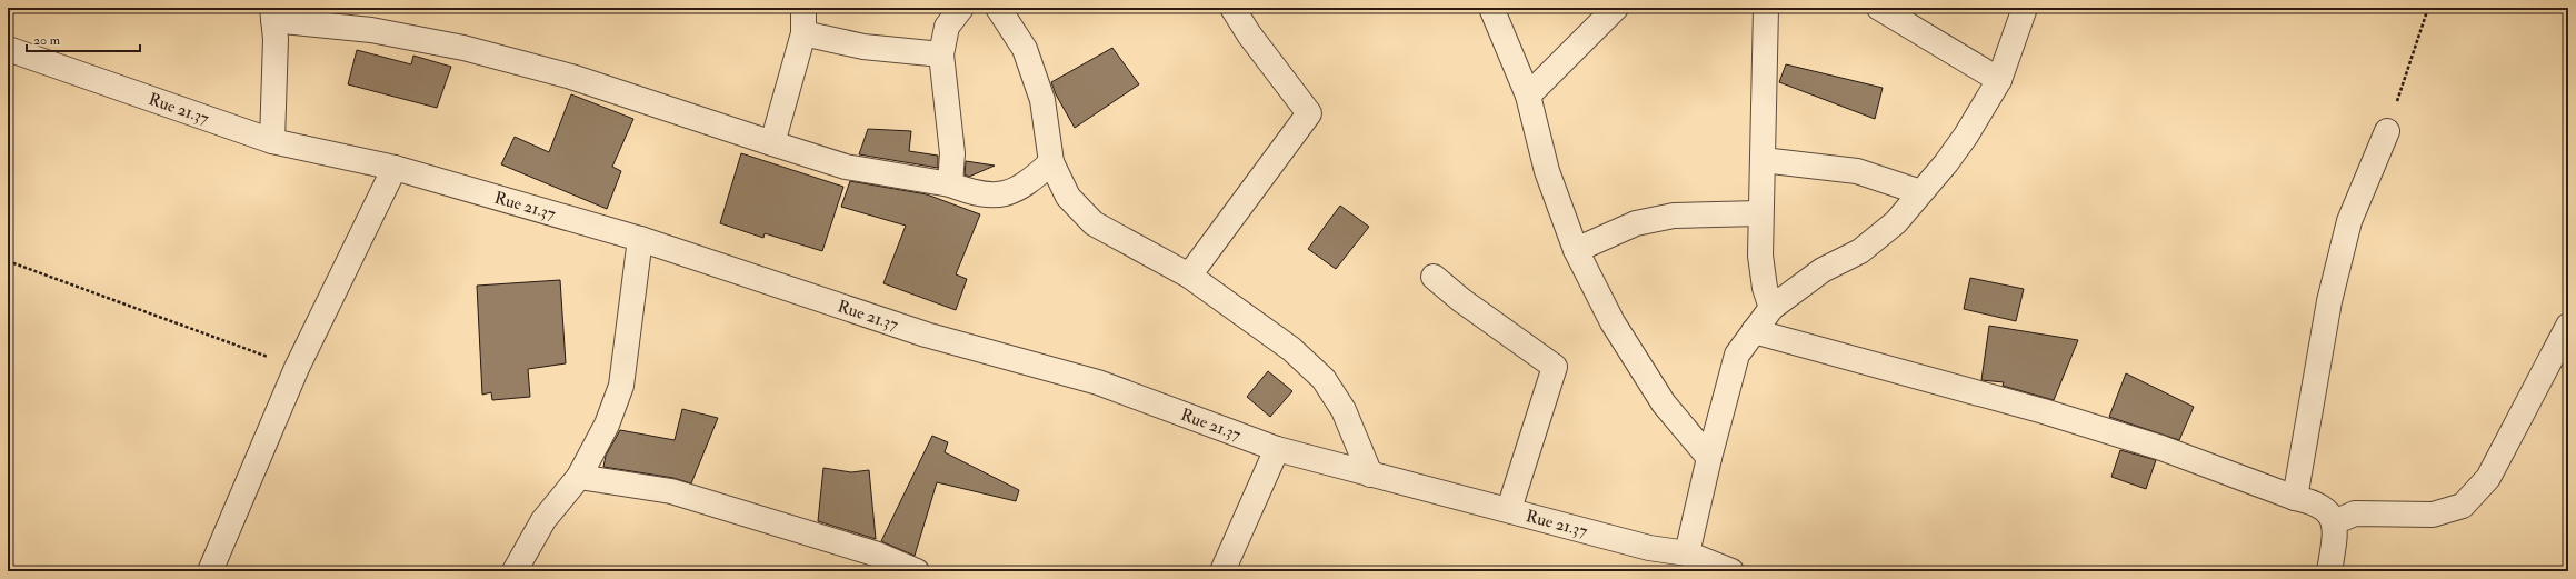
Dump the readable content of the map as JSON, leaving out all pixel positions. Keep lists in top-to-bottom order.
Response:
{
  "streets": {
    "street": ["Rue 21.37"]
  },
  "scale_bar": "20 m"
}
